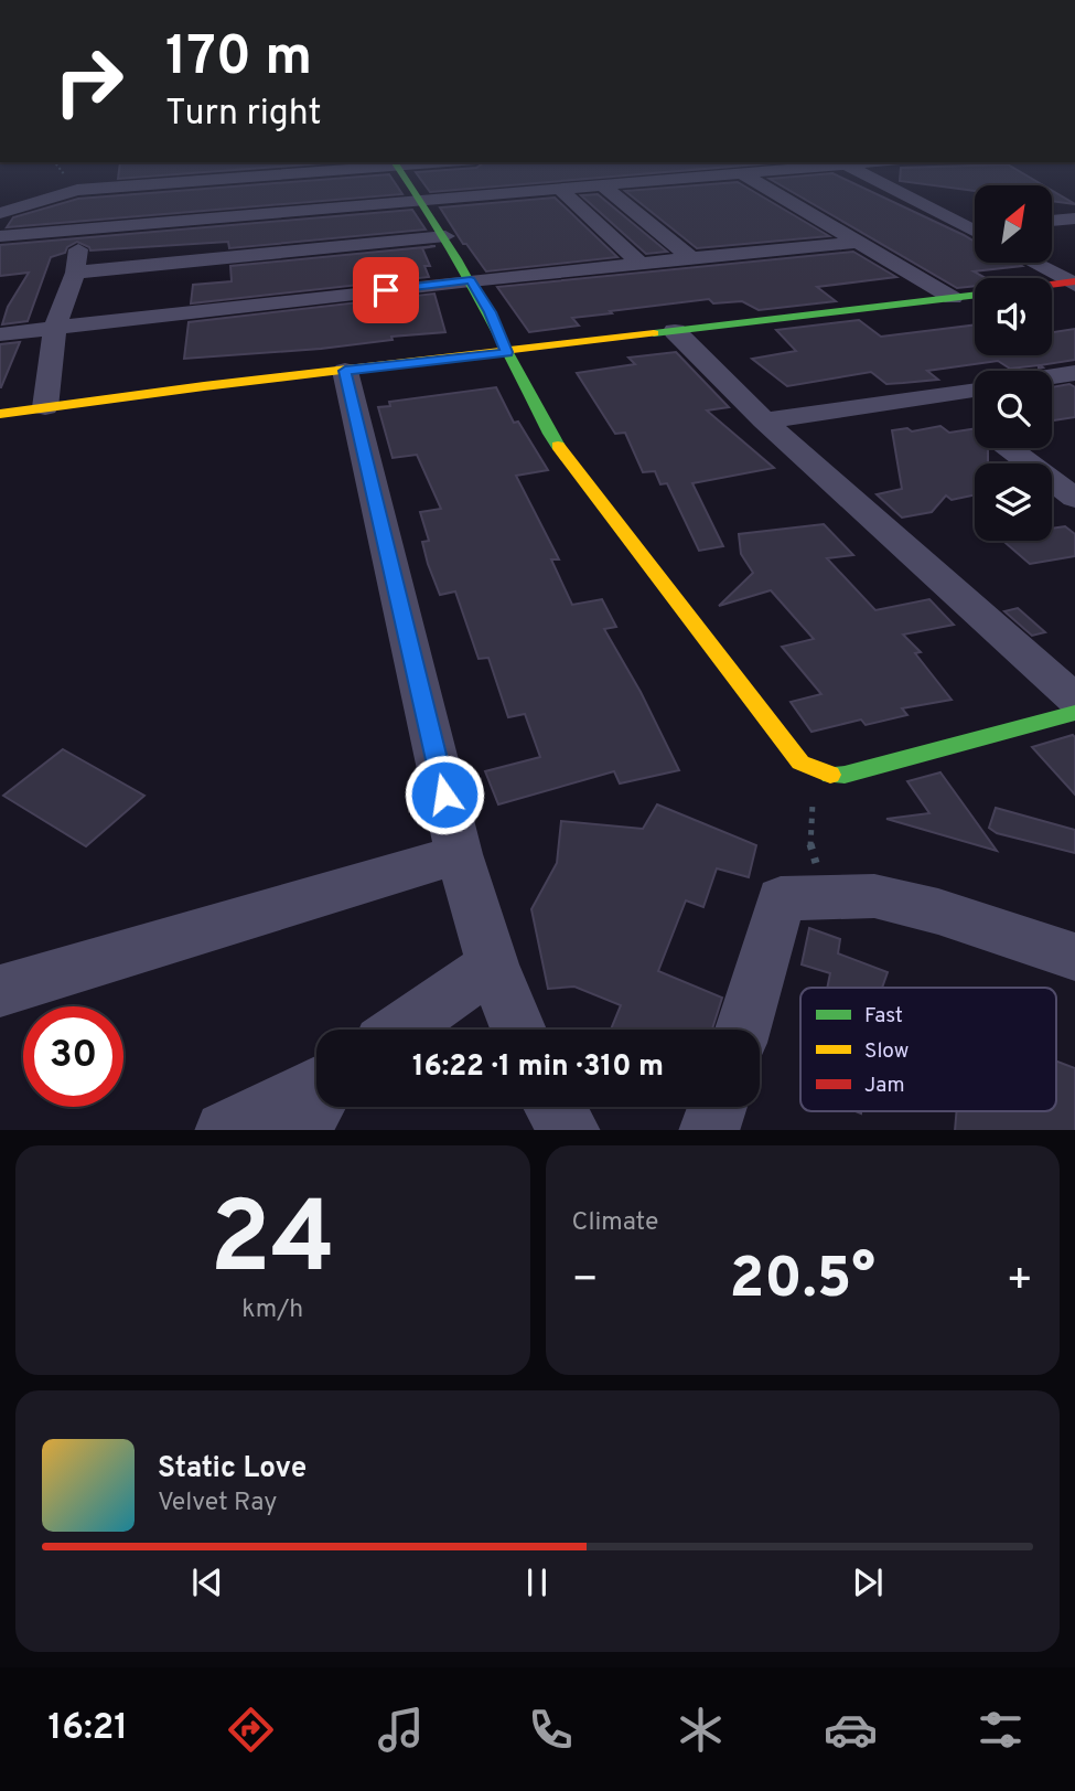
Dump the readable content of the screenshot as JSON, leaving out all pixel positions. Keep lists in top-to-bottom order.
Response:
{
  "legend": ["Fast", "Slow", "Jam"],
  "north": "top right",
  "page": {
    "turn": ["170 m", "Turn right"],
    "limit": "30",
    "trip": "16:22 · 1 min · 310 m",
    "tile": [
      ["24", "km/h"],
      "Climate"
    ],
    "heat": ["−", "20.5°", "+"],
    "song": ["Static Love", "Velvet Ray"],
    "tabs": "16:21"
  }
}
